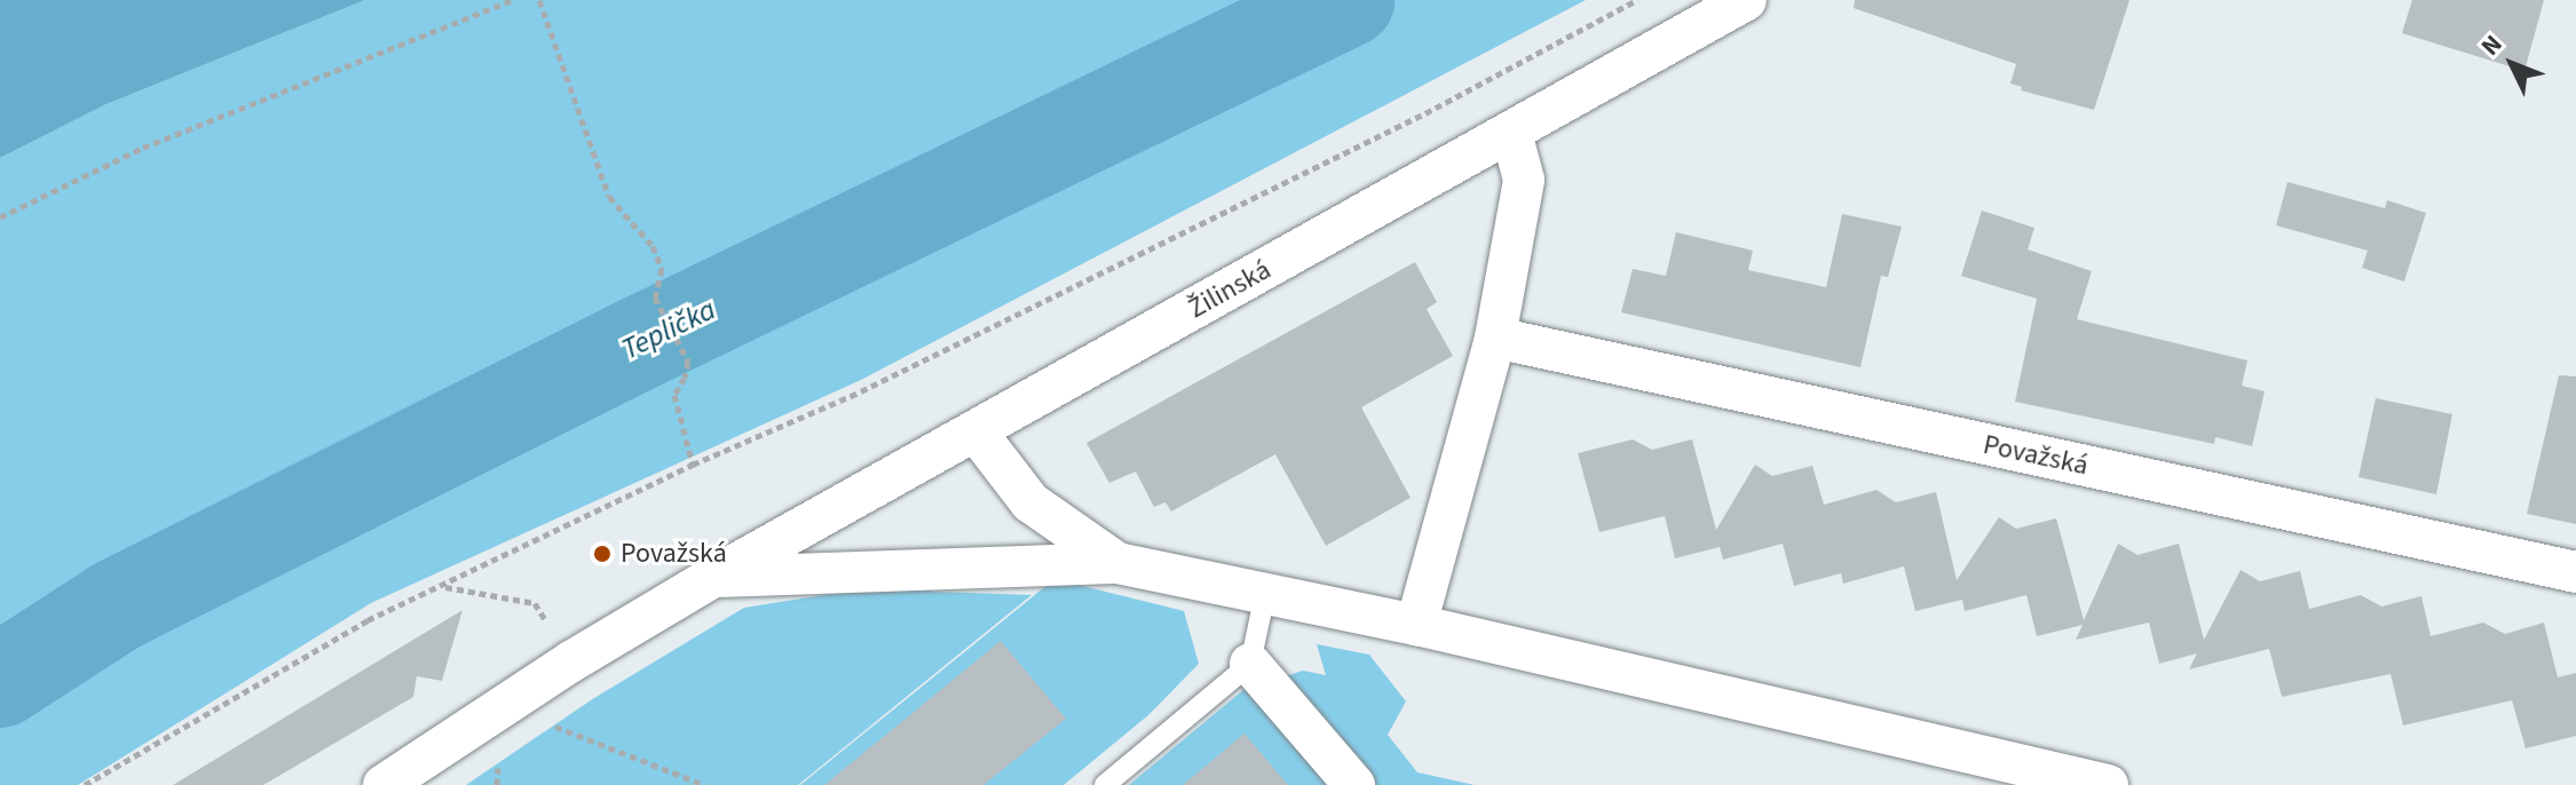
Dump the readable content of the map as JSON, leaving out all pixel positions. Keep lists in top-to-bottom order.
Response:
{
  "streets": {
    "street": ["Žilinská", "Považská"]
  },
  "water": ["Teplička"],
  "places": ["Považská"],
  "north": "top left"
}
